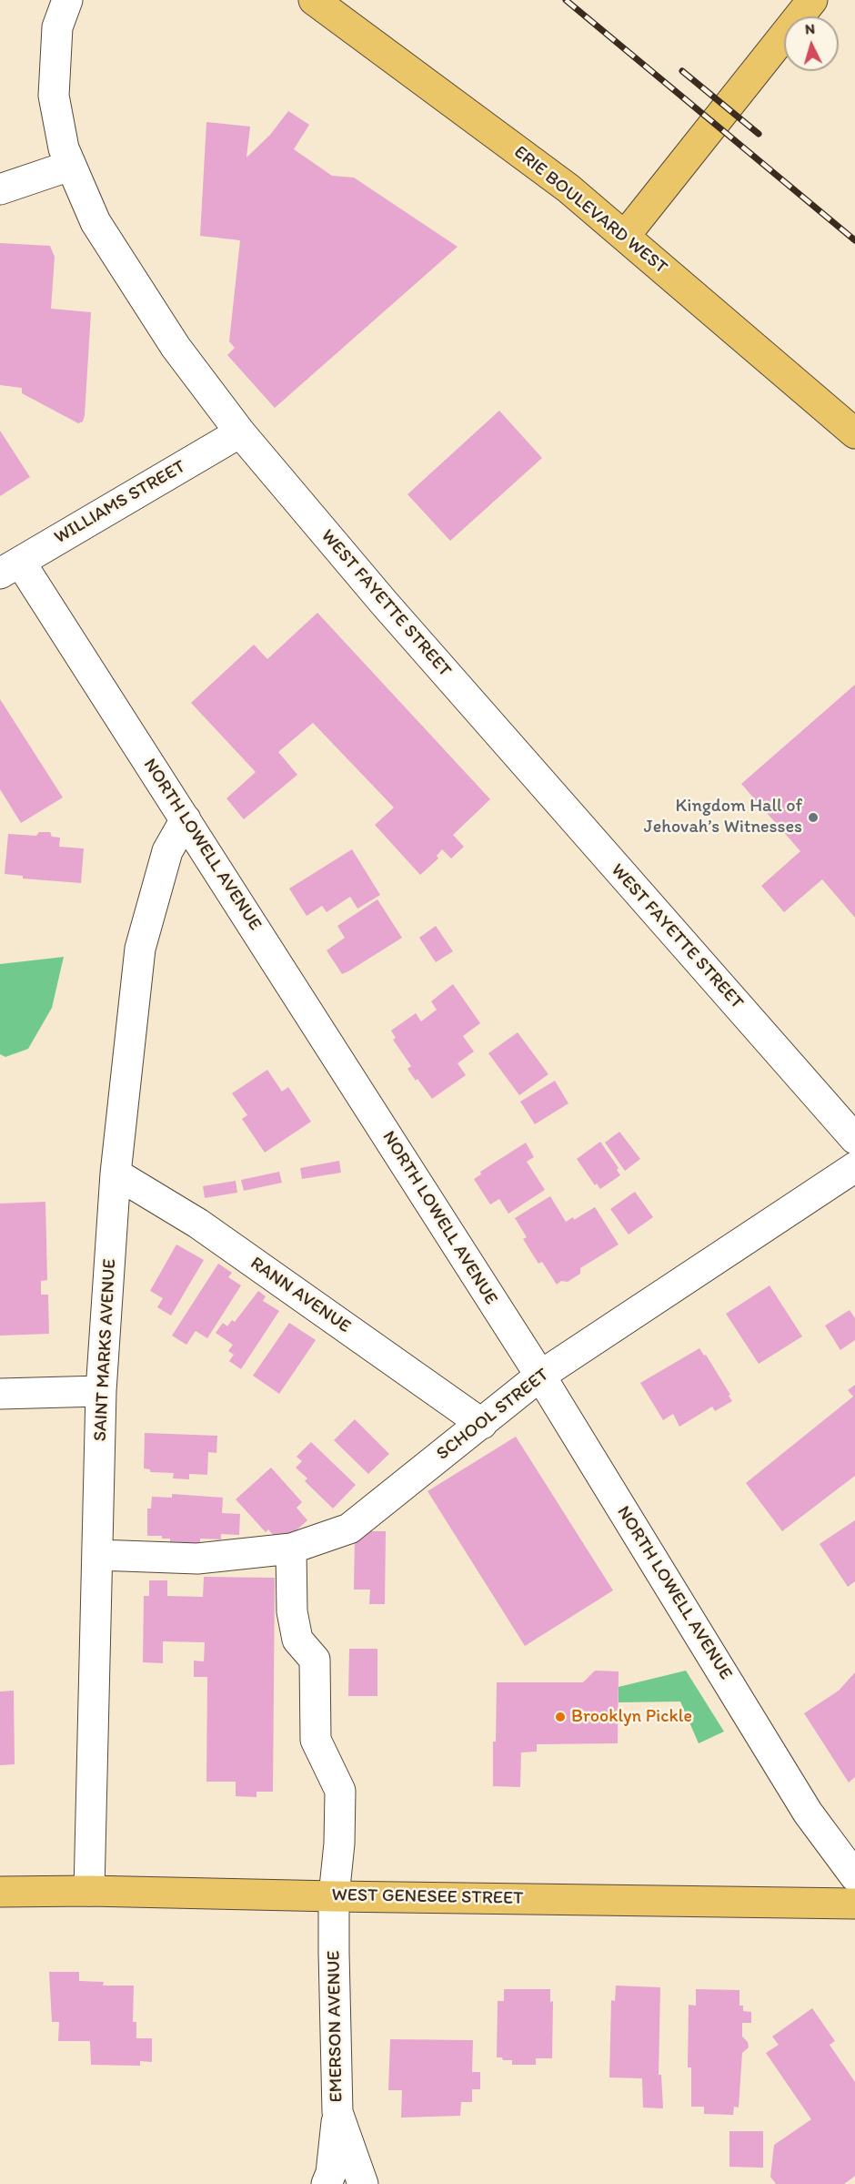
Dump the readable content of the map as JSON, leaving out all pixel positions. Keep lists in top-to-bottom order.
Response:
{
  "streets": {
    "main road": ["ERIE BOULEVARD WEST", "WEST GENESEE STREET"],
    "street": [
      "WILLIAMS STREET",
      "WEST FAYETTE STREET",
      "NORTH LOWELL AVENUE",
      "RANN AVENUE",
      "SAINT MARKS AVENUE",
      "SCHOOL STREET",
      "EMERSON AVENUE"
    ]
  },
  "crossings": [
    ["WILLIAMS STREET", "WEST FAYETTE STREET"],
    ["WILLIAMS STREET", "NORTH LOWELL AVENUE"],
    ["NORTH LOWELL AVENUE", "SAINT MARKS AVENUE"],
    ["NORTH LOWELL AVENUE", "SCHOOL STREET"],
    ["RANN AVENUE", "SAINT MARKS AVENUE"],
    ["RANN AVENUE", "SCHOOL STREET"],
    ["SAINT MARKS AVENUE", "SCHOOL STREET"],
    ["SAINT MARKS AVENUE", "WEST GENESEE STREET"],
    ["SCHOOL STREET", "EMERSON AVENUE"],
    ["WEST GENESEE STREET", "EMERSON AVENUE"]
  ],
  "places": ["Kingdom Hall of Jehovah’s Witnesses", "Brooklyn Pickle"],
  "north": "top"
}
